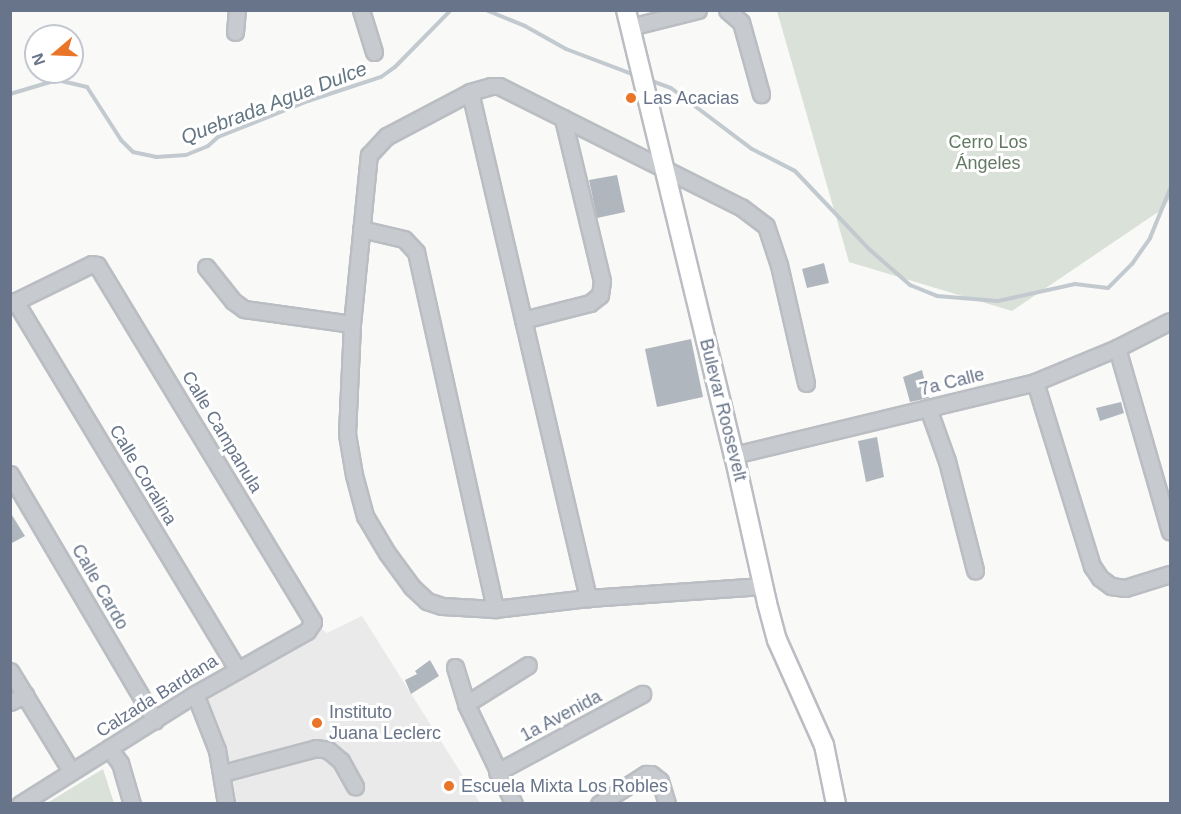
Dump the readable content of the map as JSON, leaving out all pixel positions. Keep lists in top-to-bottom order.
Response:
{
  "streets": {
    "main road": ["Bulevar Roosevelt"],
    "street": [
      "7a Calle",
      "Calle Campanula",
      "Calle Coralina",
      "Calle Cardo",
      "Calzada Bardana",
      "1a Avenida"
    ]
  },
  "crossings": [
    ["7a Calle", "Bulevar Roosevelt"],
    ["Calle Campanula", "Calle Coralina"],
    ["Calle Campanula", "Calzada Bardana"],
    ["Calle Coralina", "Calzada Bardana"],
    ["Calle Cardo", "Calzada Bardana"]
  ],
  "water": ["Quebrada Agua Dulce"],
  "parks": ["Cerro Los Ángeles"],
  "places": ["Las Acacias", "Instituto Juana Leclerc", "Escuela Mixta Los Robles"],
  "north": "left"
}
